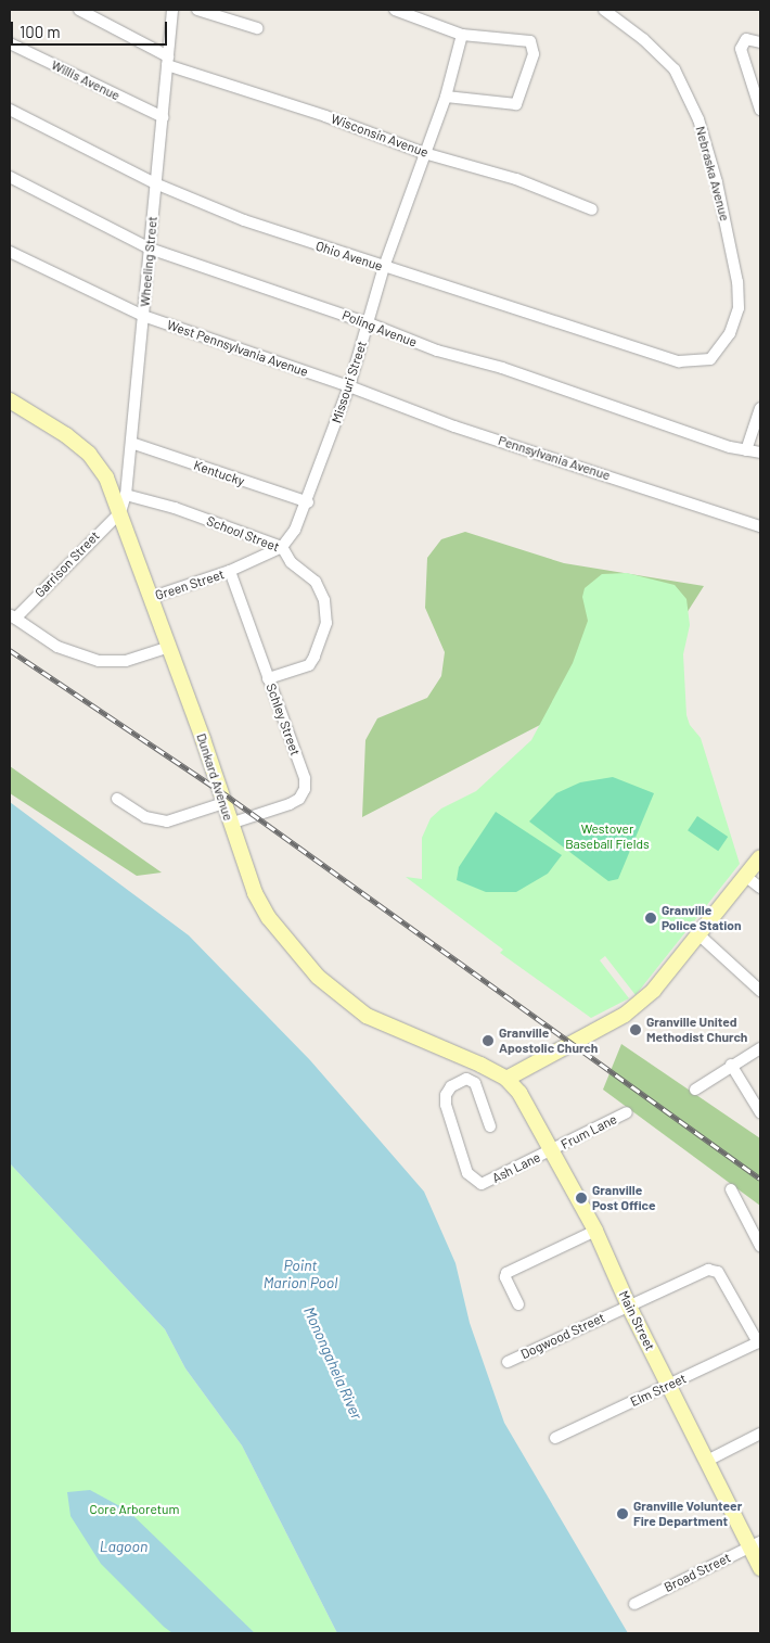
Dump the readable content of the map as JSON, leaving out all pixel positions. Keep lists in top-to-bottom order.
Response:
{
  "streets": {
    "main road": ["Dunkard Avenue", "Main Street"],
    "street": [
      "Willis Avenue",
      "Wisconsin Avenue",
      "Nebraska Avenue",
      "Ohio Avenue",
      "Wheeling Street",
      "Poling Avenue",
      "West Pennsylvania Avenue",
      "Missouri Street",
      "Pennsylvania Avenue",
      "Kentucky",
      "School Street",
      "Garrison Street",
      "Green Street",
      "Schley Street",
      "Frum Lane",
      "Ash Lane",
      "Dogwood Street",
      "Elm Street",
      "Broad Street"
    ]
  },
  "crossings": [
    ["Willis Avenue", "Wheeling Street"],
    ["Wisconsin Avenue", "Wheeling Street"],
    ["Wisconsin Avenue", "Missouri Street"],
    ["Nebraska Avenue", "Ohio Avenue"],
    ["Ohio Avenue", "Wheeling Street"],
    ["Ohio Avenue", "Missouri Street"],
    ["Wheeling Street", "Poling Avenue"],
    ["Wheeling Street", "West Pennsylvania Avenue"],
    ["Wheeling Street", "Kentucky"],
    ["Wheeling Street", "School Street"],
    ["Wheeling Street", "Garrison Street"],
    ["Wheeling Street", "Dunkard Avenue"],
    ["Poling Avenue", "Missouri Street"],
    ["West Pennsylvania Avenue", "Missouri Street"],
    ["West Pennsylvania Avenue", "Pennsylvania Avenue"],
    ["Missouri Street", "Pennsylvania Avenue"],
    ["Missouri Street", "Kentucky"],
    ["Missouri Street", "School Street"],
    ["School Street", "Schley Street"],
    ["Garrison Street", "Dunkard Avenue"],
    ["Green Street", "Schley Street"],
    ["Green Street", "Dunkard Avenue"],
    ["Schley Street", "Dunkard Avenue"],
    ["Dunkard Avenue", "Main Street"],
    ["Frum Lane", "Ash Lane"],
    ["Frum Lane", "Main Street"],
    ["Ash Lane", "Main Street"],
    ["Main Street", "Dogwood Street"],
    ["Main Street", "Elm Street"],
    ["Main Street", "Broad Street"],
    ["Dogwood Street", "Elm Street"]
  ],
  "water": ["Point Marion Pool", "Monongahela River", "Lagoon"],
  "parks": ["Westover Baseball Fields", "Core Arboretum"],
  "places": [
    "Granville Police Station",
    "Granville United Methodist Church",
    "Granville Apostolic Church",
    "Granville Post Office",
    "Granville Volunteer Fire Department"
  ],
  "scale_bar": "100 m"
}
